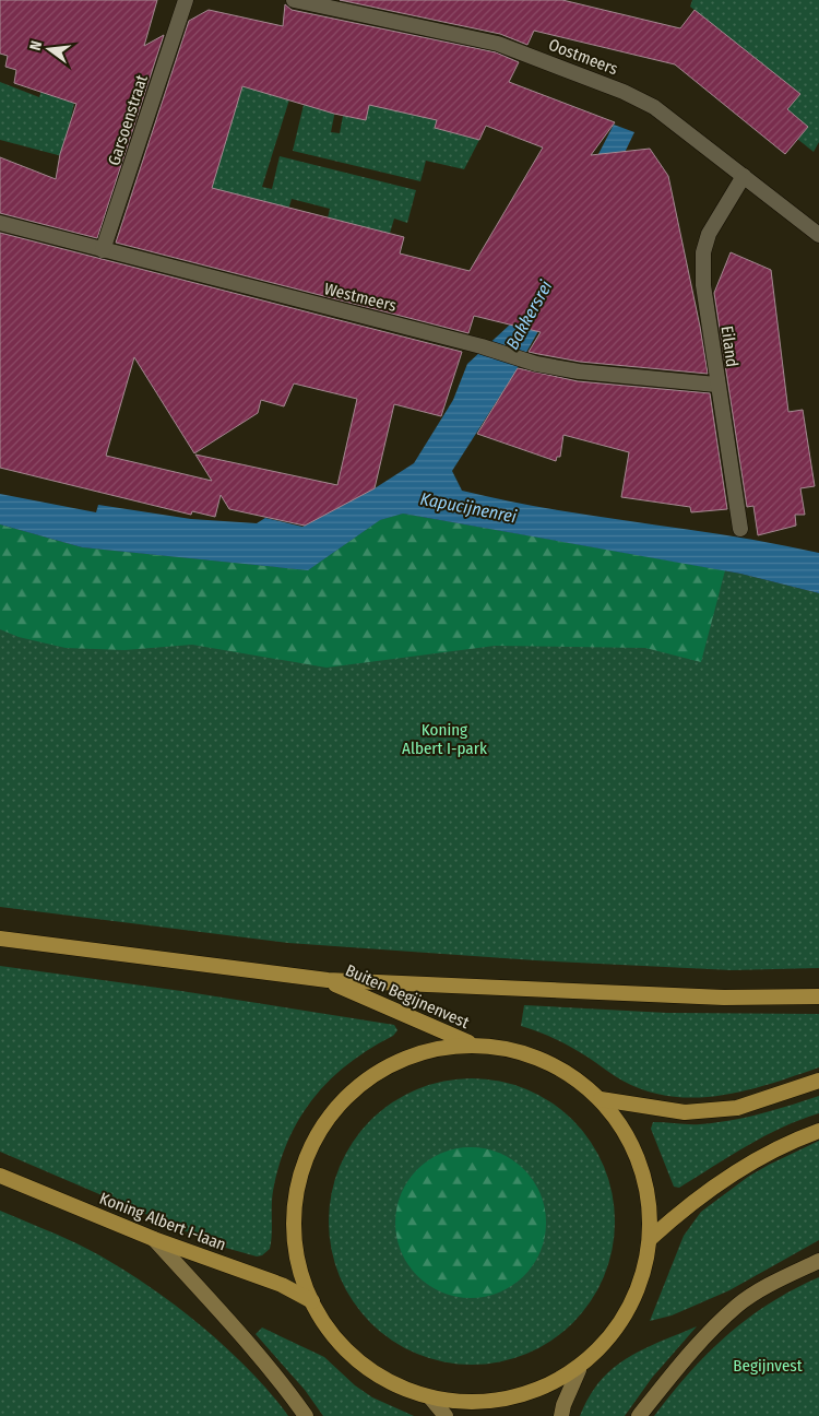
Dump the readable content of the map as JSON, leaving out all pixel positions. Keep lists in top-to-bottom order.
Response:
{
  "streets": {
    "main road": ["Buiten Begijnenvest", "Koning Albert I-laan"],
    "street": [
      "Oostmeers",
      "Garsoenstraat",
      "Westmeers",
      "Eiland"
    ]
  },
  "crossings": [
    ["Oostmeers", "Eiland"],
    ["Garsoenstraat", "Westmeers"],
    ["Westmeers", "Eiland"]
  ],
  "water": ["Bakkersrei", "Kapucijnenrei"],
  "parks": ["Koning Albert I-park", "Begijnvest"],
  "north": "left"
}
